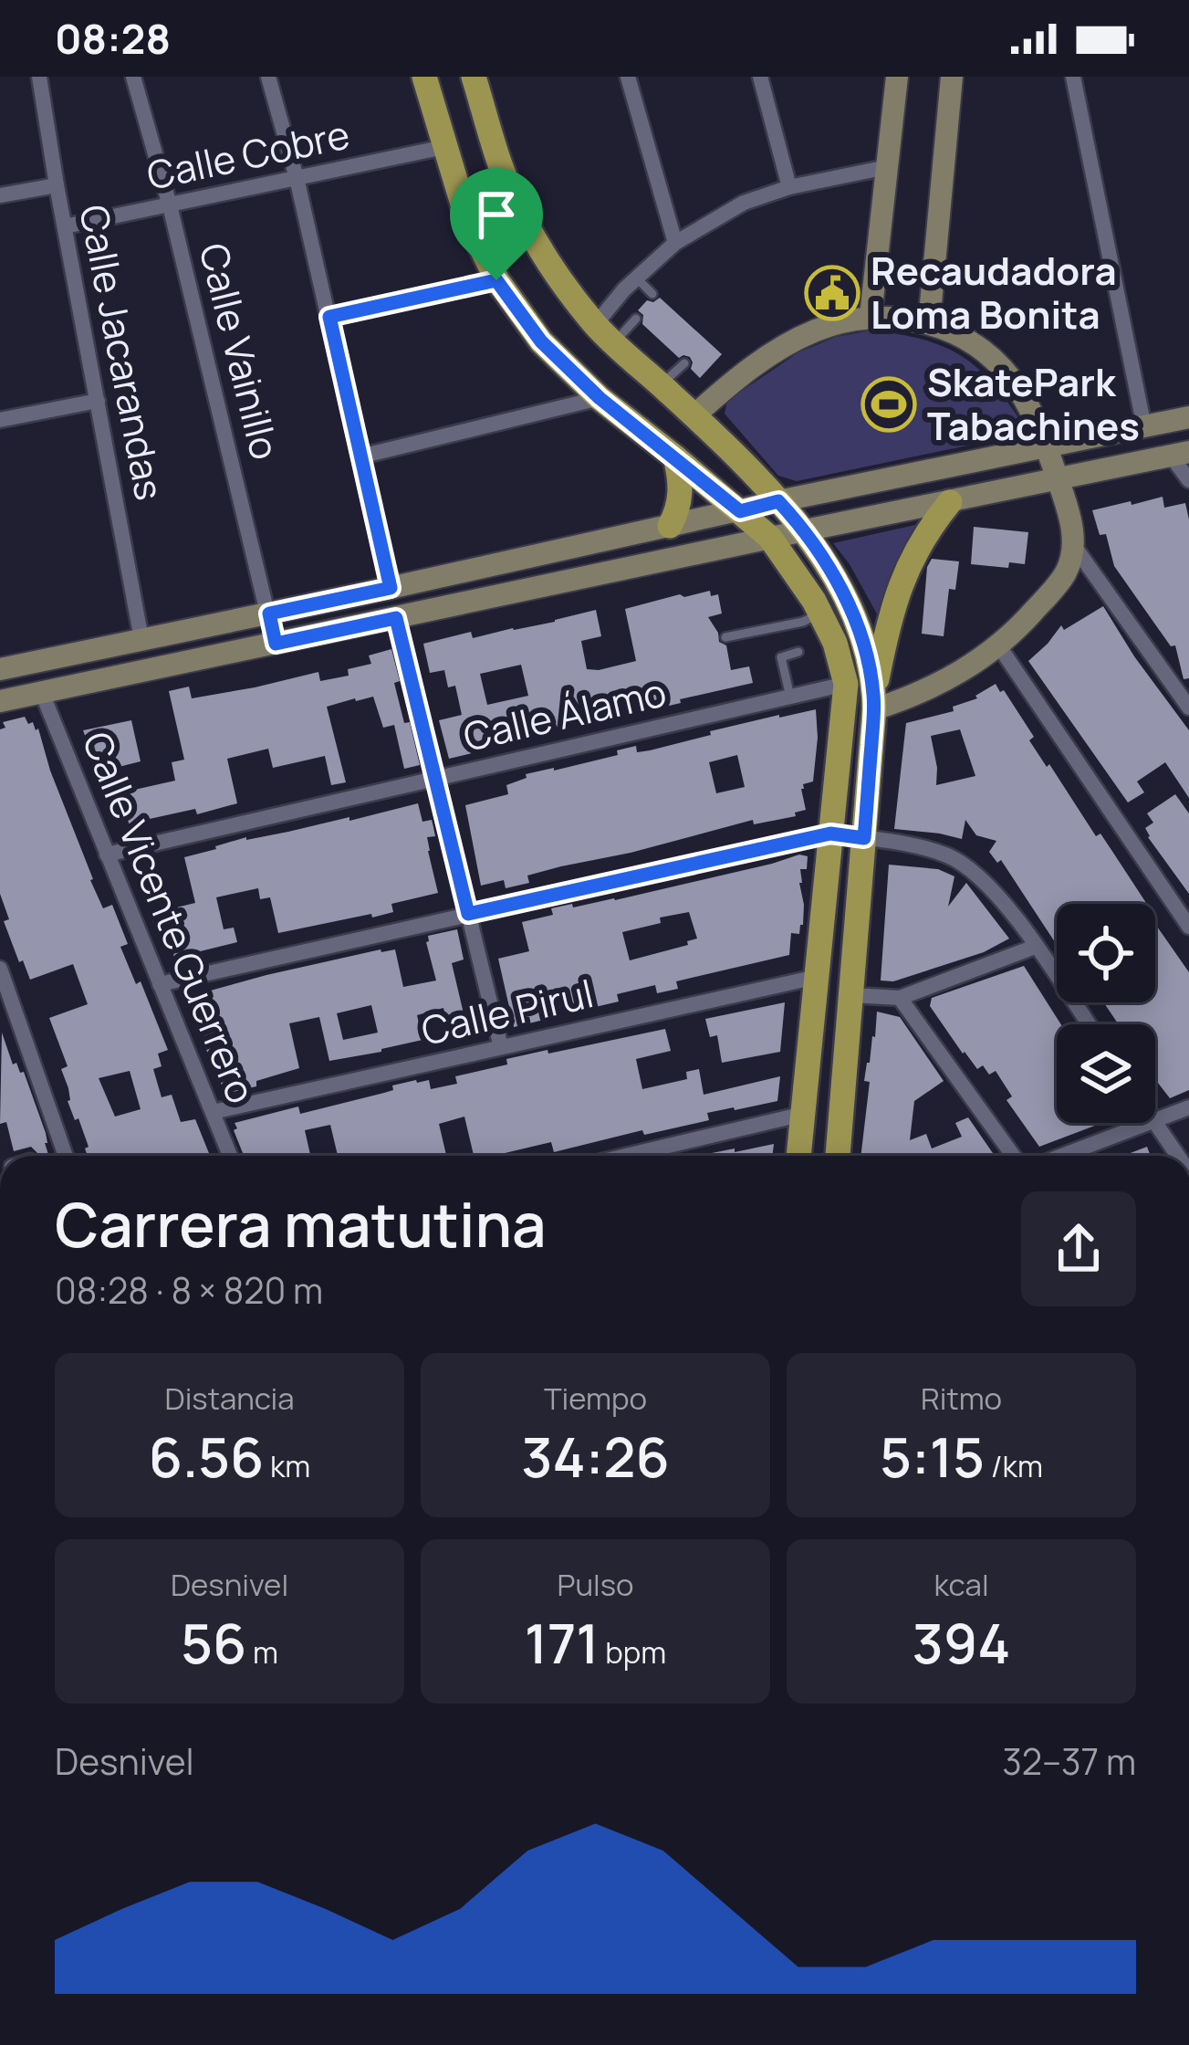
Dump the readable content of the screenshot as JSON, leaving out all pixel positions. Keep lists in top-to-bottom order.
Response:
{
  "streets": {
    "street": [
      "Calle Cobre",
      "Calle Vainillo",
      "Calle Jacarandas",
      "Calle Álamo",
      "Calle Vicente Guerrero",
      "Calle Pirul"
    ]
  },
  "crossings": [
    ["Calle Cobre", "Calle Vainillo"],
    ["Calle Cobre", "Calle Jacarandas"],
    ["Calle Álamo", "Calle Vicente Guerrero"],
    ["Calle Vicente Guerrero", "Calle Pirul"]
  ],
  "places": {
    "public building": ["Recaudadora Loma Bonita"],
    "sports": ["SkatePark Tabachines"]
  },
  "page": {
    "status": "08:28",
    "heading": ["Carrera matutina", "08:28 · 8 × 820 m"],
    "stats": [
      ["Distancia", "6.56 km"],
      ["Tiempo", "34:26"],
      ["Ritmo", "5:15 /km"],
      ["Desnivel", "56 m"],
      ["Pulso", "171 bpm"],
      ["kcal", "394"]
    ],
    "chart": ["Desnivel", "32–37 m"]
  }
}
